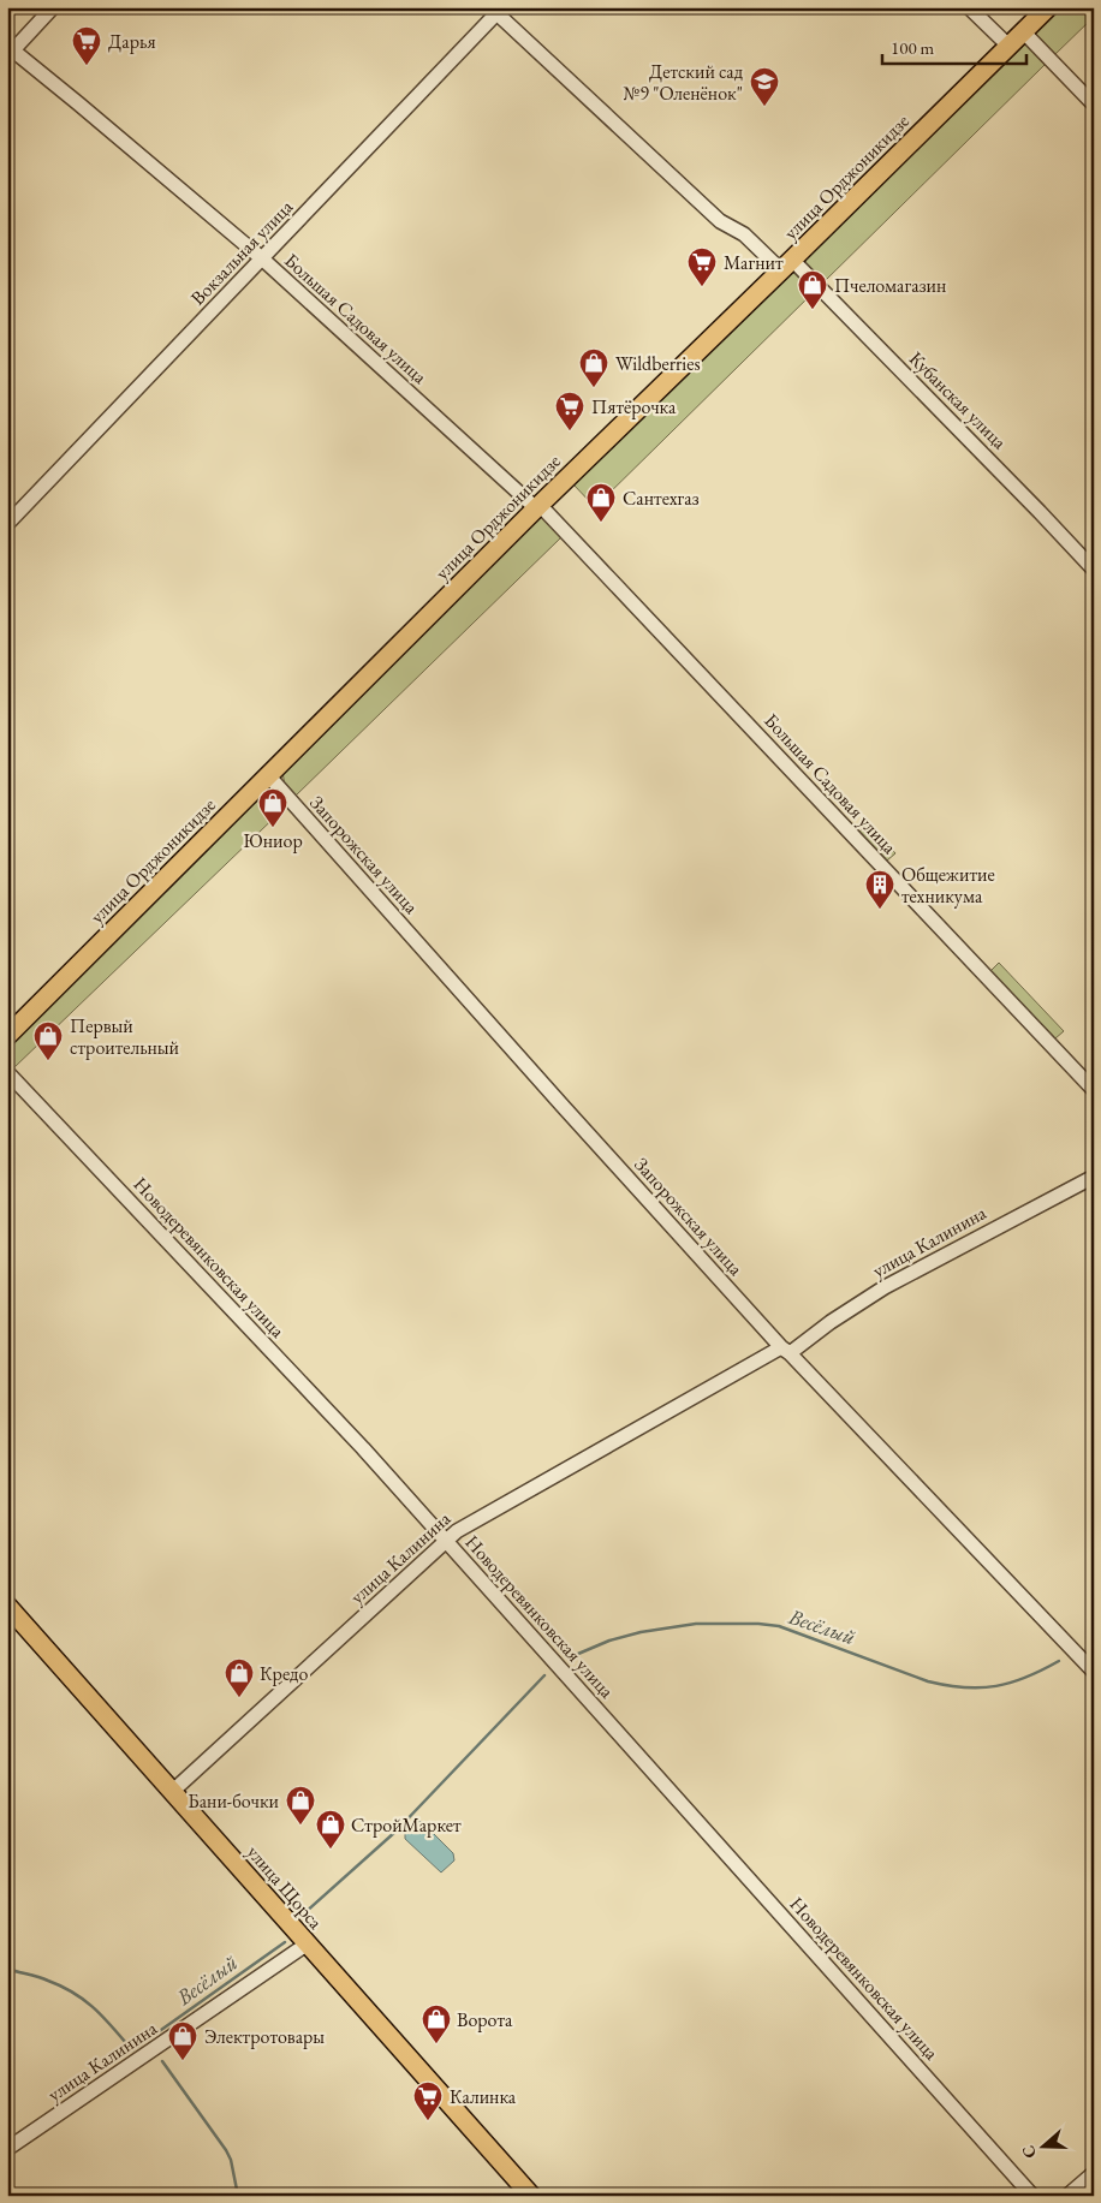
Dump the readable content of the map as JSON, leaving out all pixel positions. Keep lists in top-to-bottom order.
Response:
{
  "streets": {
    "main road": ["улица Орджоникидзе", "улица Щорса"],
    "street": [
      "Вокзальная улица",
      "Большая Садовая улица",
      "Кубанская улица",
      "Запорожская улица",
      "улица Калинина",
      "Новодеревянковская улица"
    ]
  },
  "crossings": [
    ["улица Орджоникидзе", "Большая Садовая улица"],
    ["улица Орджоникидзе", "Кубанская улица"],
    ["улица Орджоникидзе", "Запорожская улица"],
    ["Вокзальная улица", "Большая Садовая улица"],
    ["Вокзальная улица", "Кубанская улица"],
    ["Запорожская улица", "улица Калинина"],
    ["улица Калинина", "Новодеревянковская улица"],
    ["улица Калинина", "улица Щорса"]
  ],
  "water": ["Весёлый"],
  "places": {
    "supermarket": [
      "Дарья",
      "Магнит",
      "Пятёрочка",
      "Калинка"
    ],
    "school or university": ["Детский сад №9 \"Оленёнок\""],
    "shop": [
      "Пчеломагазин",
      "Wildberries",
      "Сантехгаз",
      "Юниор",
      "Первый строительный",
      "Кредо",
      "Бани-бочки",
      "СтройМаркет",
      "Ворота",
      "Электротовары"
    ],
    "building": ["Общежитие техникума"]
  },
  "scale_bar": "100 m",
  "north": "left"
}
